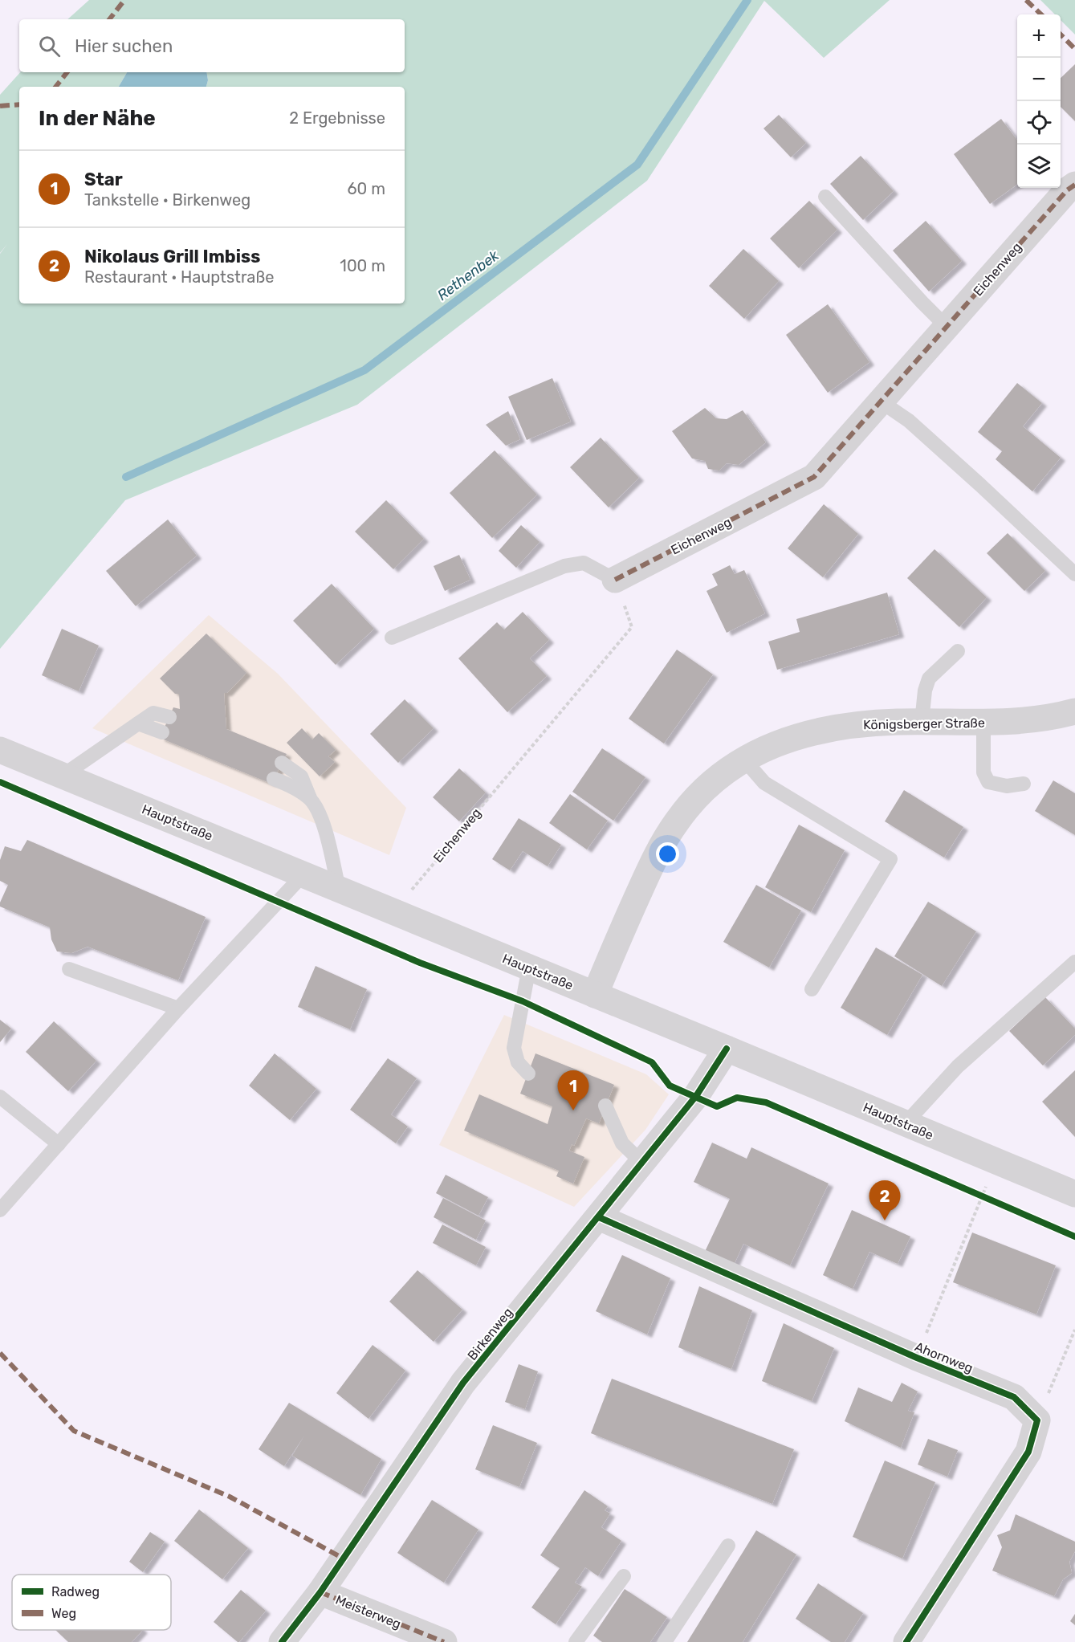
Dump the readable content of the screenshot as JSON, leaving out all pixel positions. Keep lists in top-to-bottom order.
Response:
{
  "streets": {
    "street": [
      "Eichenweg",
      "Königsberger Straße",
      "Hauptstraße",
      "Birkenweg",
      "Ahornweg",
      "Meisterweg"
    ]
  },
  "crossings": [
    ["Eichenweg", "Hauptstraße"],
    ["Königsberger Straße", "Hauptstraße"],
    ["Hauptstraße", "Birkenweg"],
    ["Birkenweg", "Ahornweg"],
    ["Birkenweg", "Meisterweg"]
  ],
  "water": ["Rethenbek"],
  "legend": ["Radweg", "Weg"],
  "page": {
    "map_buttons": ["+", "−"],
    "search": "Hier suchen",
    "heading": ["In der Nähe", "2 Ergebnisse"],
    "list": [
      {
        "mark": "1",
        "name": "Star",
        "note": "Tankstelle · Birkenweg",
        "value": "60 m"
      },
      {
        "mark": "2",
        "name": "Nikolaus Grill Imbiss",
        "note": "Restaurant · Hauptstraße",
        "value": "100 m"
      }
    ],
    "pins": ["1", "2"]
  }
}
